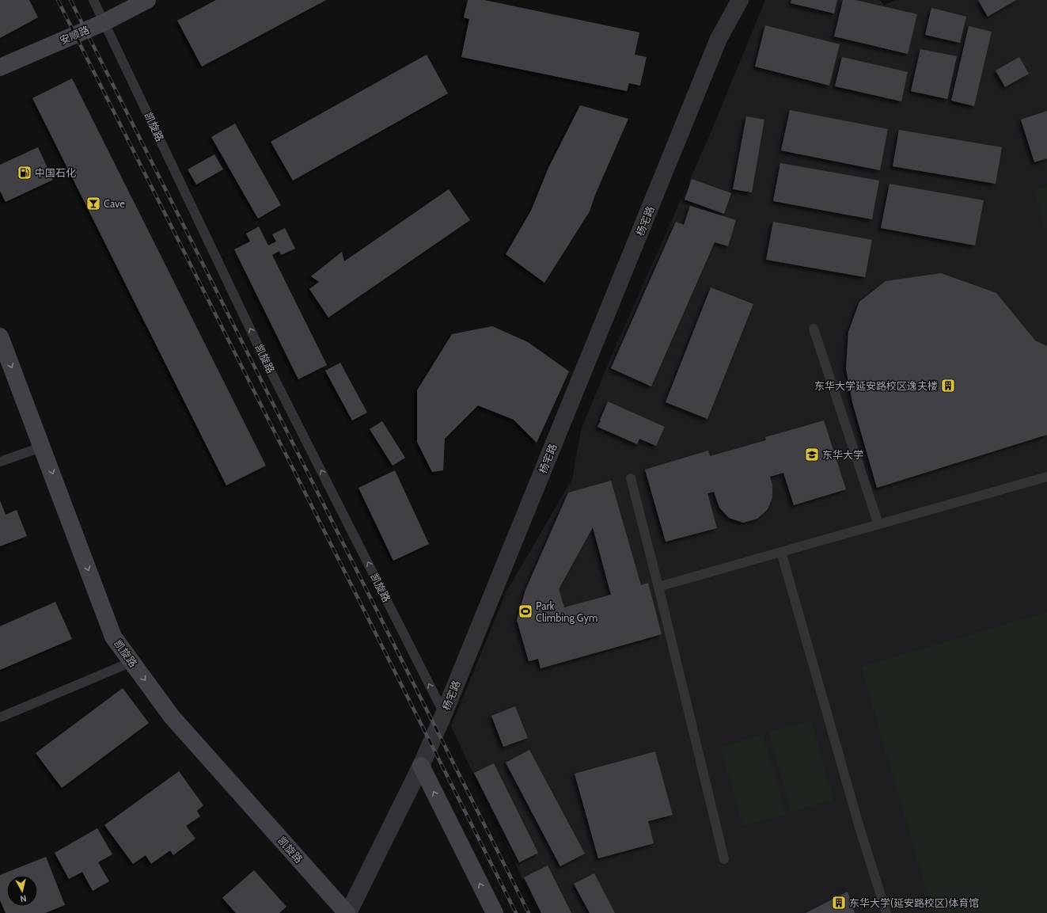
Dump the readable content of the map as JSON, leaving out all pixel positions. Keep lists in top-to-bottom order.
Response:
{
  "streets": {
    "street": ["安顺路", "凯旋路", "杨宅路"]
  },
  "crossings": [
    ["安顺路", "凯旋路"],
    ["凯旋路", "杨宅路"]
  ],
  "places": {
    "fuel station": ["中国石化"],
    "bar": ["Cave"],
    "building": ["东华大学延安路校区逸夫楼", "东华大学(延安路校区)体育馆"],
    "school or university": ["东华大学"],
    "sports": ["Park Climbing Gym"]
  },
  "north": "bottom"
}
